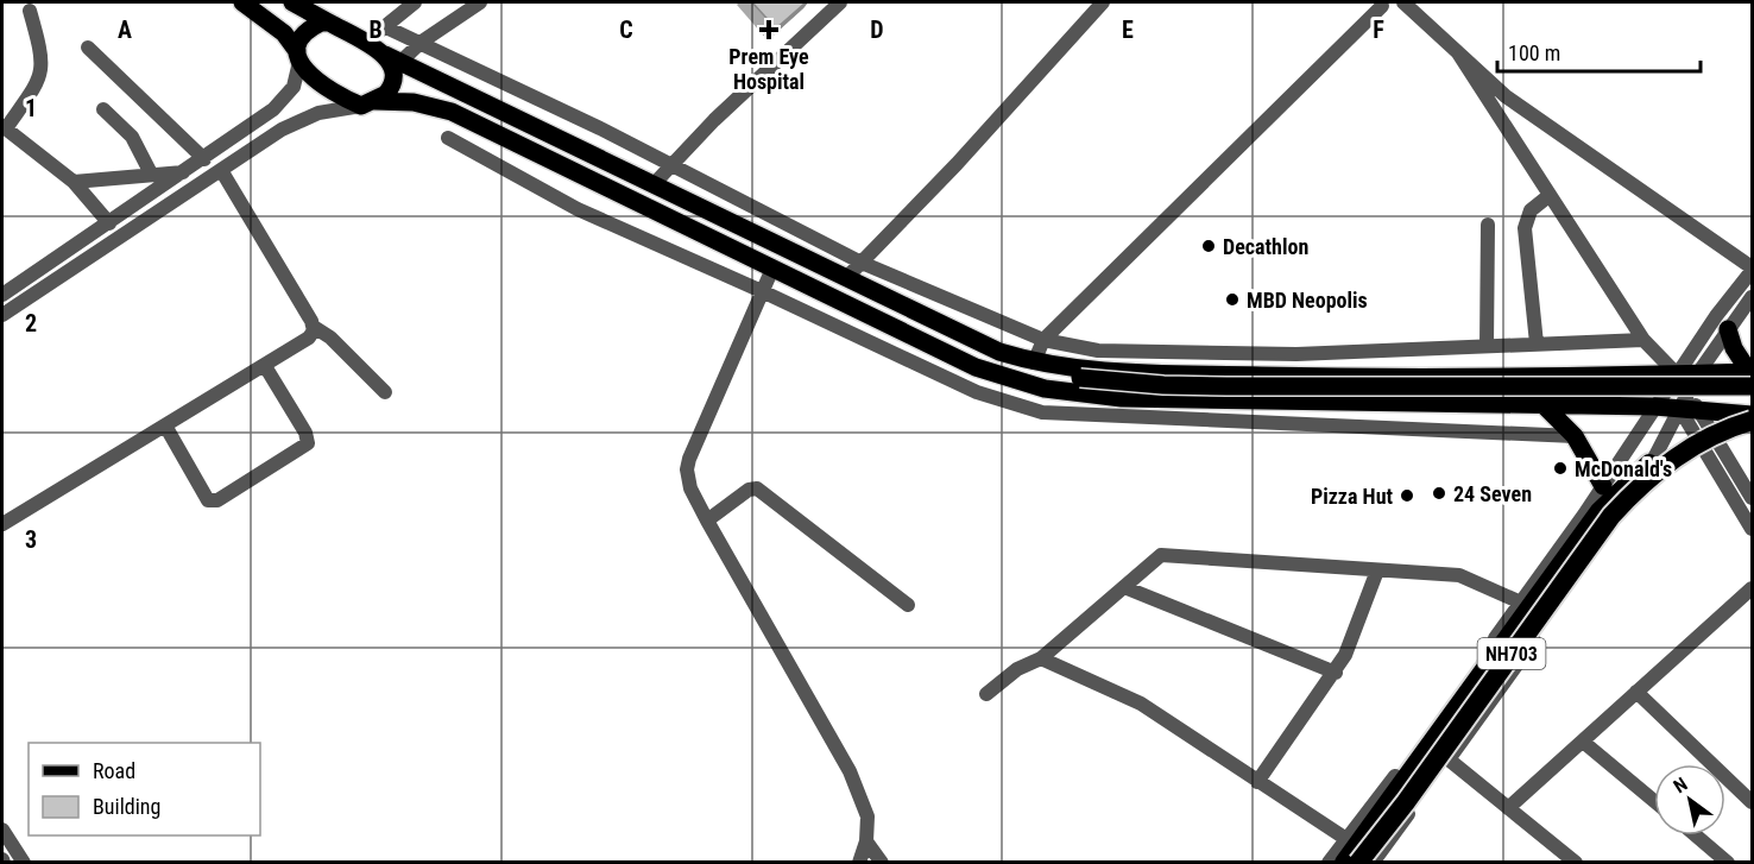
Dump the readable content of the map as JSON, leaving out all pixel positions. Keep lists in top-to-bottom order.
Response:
{
  "streets": {
    "highway": ["NH703"]
  },
  "places": {
    "health": ["Prem Eye Hospital"],
    "other": [
      "Decathlon",
      "MBD Neopolis",
      "McDonald's",
      "24 Seven",
      "Pizza Hut"
    ]
  },
  "legend": ["Road", "Building"],
  "scale_bar": "100 m",
  "north": "top left",
  "grid": {
    "columns": [
      "A",
      "B",
      "C",
      "D",
      "E",
      "F"
    ],
    "rows": ["1", "2", "3"]
  }
}
